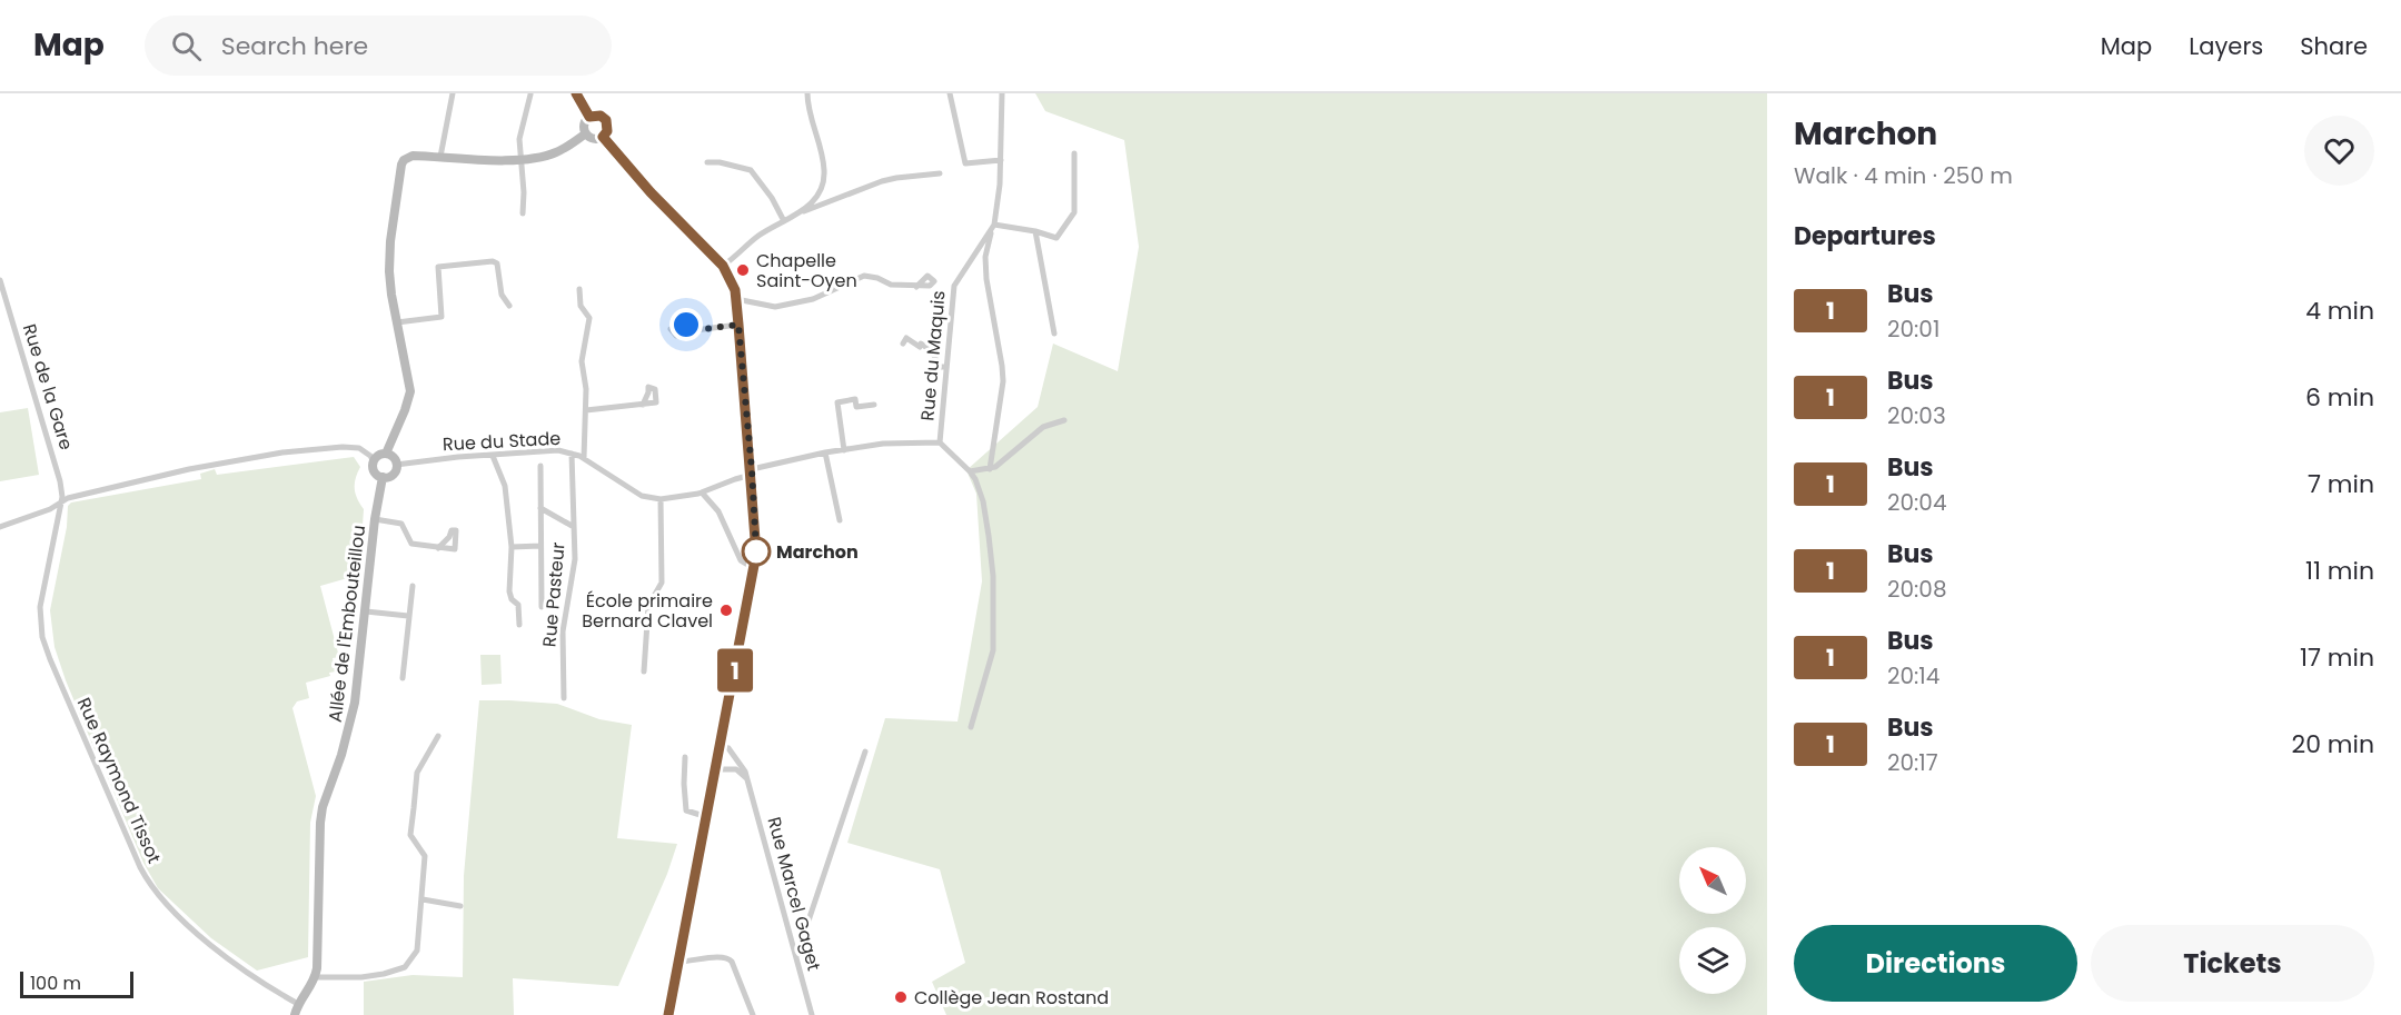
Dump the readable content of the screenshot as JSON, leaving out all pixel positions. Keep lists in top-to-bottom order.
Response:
{
  "streets": {
    "street": [
      "Rue du Maquis",
      "Rue de la Gare",
      "Rue du Stade",
      "Rue Pasteur",
      "Allée de l'Embouteillou",
      "Rue Raymond Tissot",
      "Rue Marcel Gaget"
    ]
  },
  "crossings": [
    ["Rue du Maquis", "Rue du Stade"],
    ["Rue de la Gare", "Rue Raymond Tissot"],
    ["Rue du Stade", "Rue Pasteur"],
    ["Rue du Stade", "Allée de l'Embouteillou"],
    ["Allée de l'Embouteillou", "Rue Raymond Tissot"]
  ],
  "places": [
    "Chapelle Saint-Oyen",
    "Marchon",
    "École primaire Bernard Clavel",
    "Collège Jean Rostand"
  ],
  "lines": ["bus line 1"],
  "scale_bar": "100 m",
  "north": "top left",
  "page": {
    "header": "Map",
    "search": "Search here",
    "nav": ["Map", "Layers", "Share"],
    "on_map": "1",
    "heading": [
      ["Marchon", "Walk · 4 min · 250 m"],
      "Departures"
    ],
    "list": [
      {
        "mark": "1",
        "name": "Bus",
        "note": "20:01",
        "value": "4 min"
      },
      {
        "mark": "1",
        "name": "Bus",
        "note": "20:03",
        "value": "6 min"
      },
      {
        "mark": "1",
        "name": "Bus",
        "note": "20:04",
        "value": "7 min"
      },
      {
        "mark": "1",
        "name": "Bus",
        "note": "20:08",
        "value": "11 min"
      },
      {
        "mark": "1",
        "name": "Bus",
        "note": "20:14",
        "value": "17 min"
      },
      {
        "mark": "1",
        "name": "Bus",
        "note": "20:17",
        "value": "20 min"
      }
    ],
    "buttons": ["Directions", "Tickets"],
    "scale": "100 m"
  }
}
